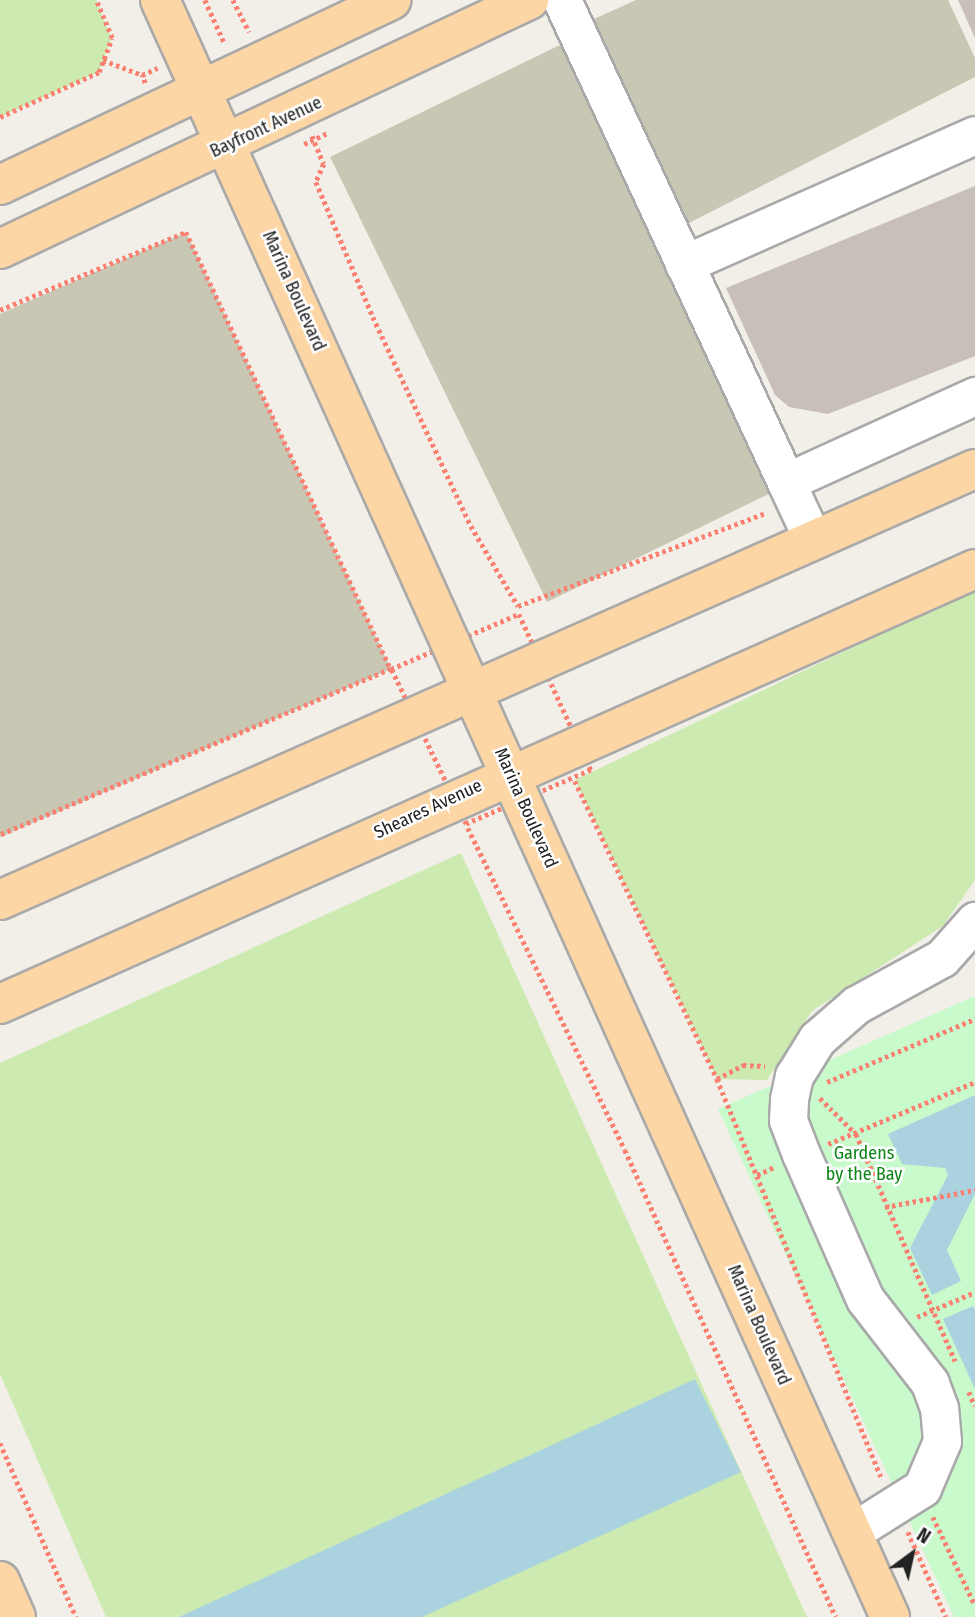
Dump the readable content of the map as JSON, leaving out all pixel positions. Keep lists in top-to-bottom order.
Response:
{
  "streets": {
    "main road": ["Bayfront Avenue", "Marina Boulevard", "Sheares Avenue"]
  },
  "crossings": [
    ["Bayfront Avenue", "Marina Boulevard"],
    ["Marina Boulevard", "Sheares Avenue"]
  ],
  "parks": ["Gardens by the Bay"],
  "north": "top right"
}
